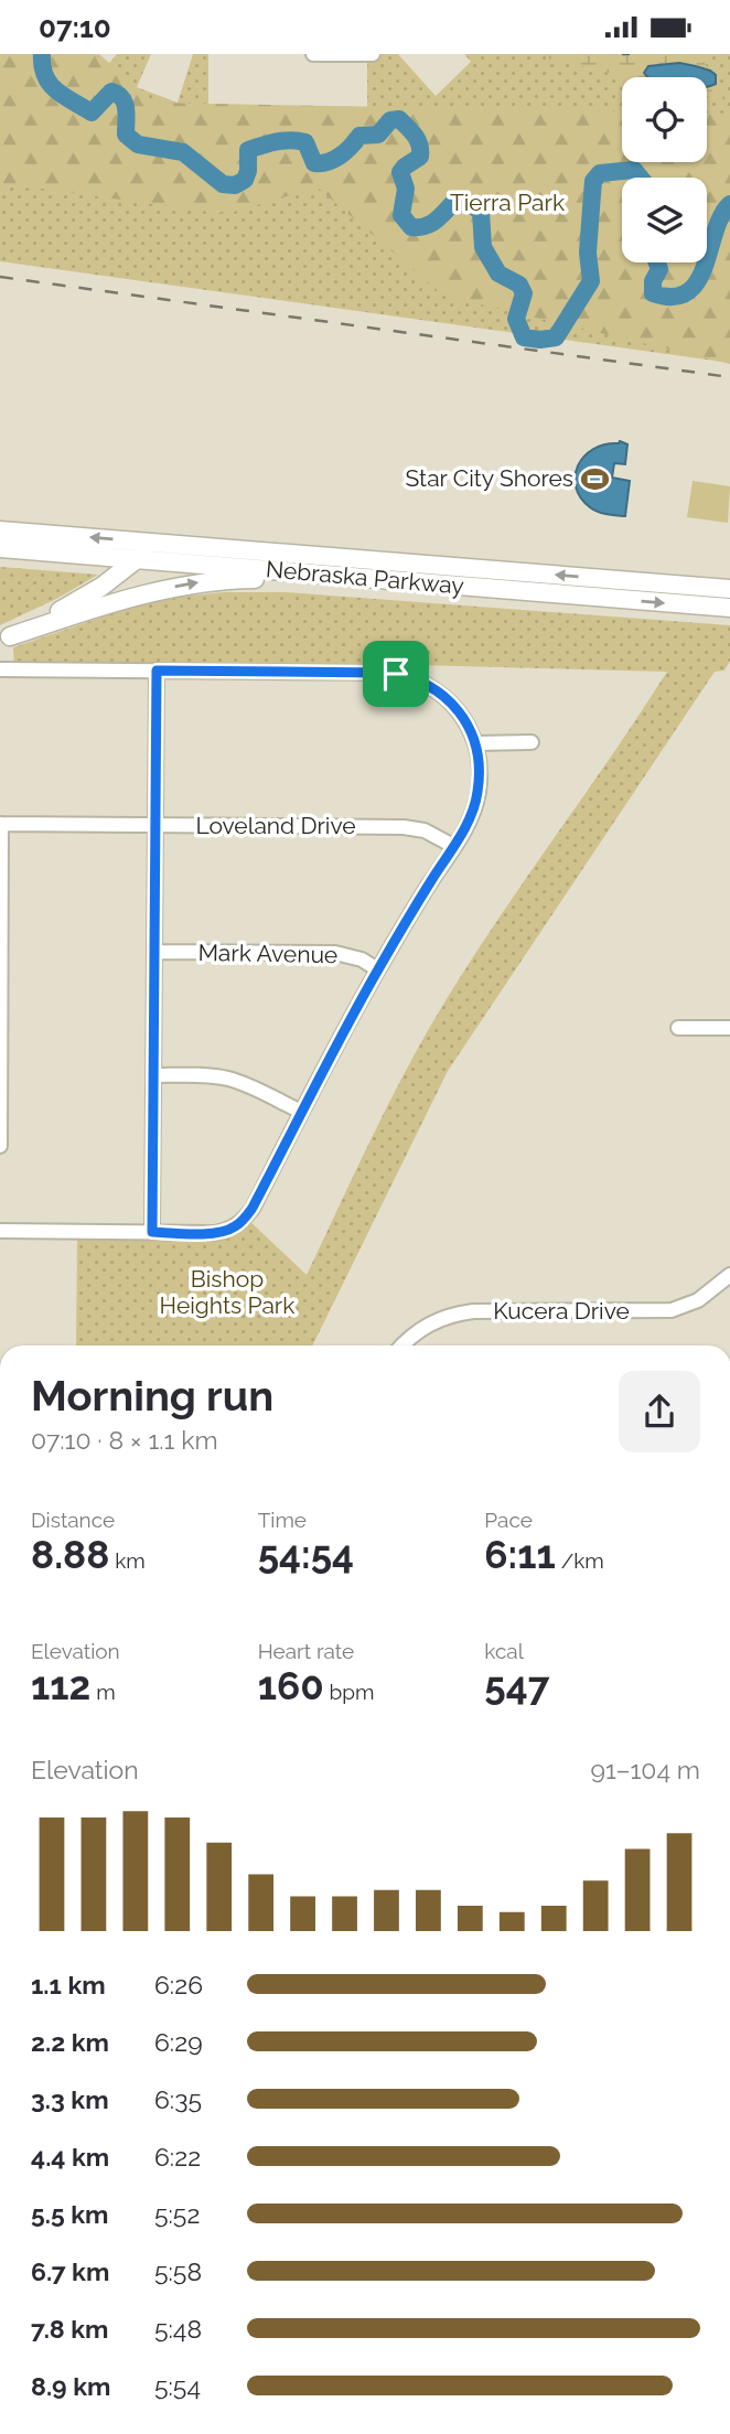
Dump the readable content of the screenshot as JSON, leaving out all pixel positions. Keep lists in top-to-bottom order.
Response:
{
  "streets": {
    "main road": ["Nebraska Parkway"],
    "street": ["Loveland Drive", "Mark Avenue", "Kucera Drive"]
  },
  "parks": ["Tierra Park", "Bishop Heights Park"],
  "places": {
    "sports": ["Star City Shores"]
  },
  "page": {
    "status": "07:10",
    "heading": ["Morning run", "07:10 · 8 × 1.1 km"],
    "stats": [
      ["Distance", "8.88 km"],
      ["Time", "54:54"],
      ["Pace", "6:11 /km"],
      ["Elevation", "112 m"],
      ["Heart rate", "160 bpm"],
      ["kcal", "547"]
    ],
    "chart": ["Elevation", "91–104 m"],
    "list": [
      {
        "name": "1.1 km",
        "note": "6:26"
      },
      {
        "name": "2.2 km",
        "note": "6:29"
      },
      {
        "name": "3.3 km",
        "note": "6:35"
      },
      {
        "name": "4.4 km",
        "note": "6:22"
      },
      {
        "name": "5.5 km",
        "note": "5:52"
      },
      {
        "name": "6.7 km",
        "note": "5:58"
      },
      {
        "name": "7.8 km",
        "note": "5:48"
      },
      {
        "name": "8.9 km",
        "note": "5:54"
      }
    ]
  }
}
